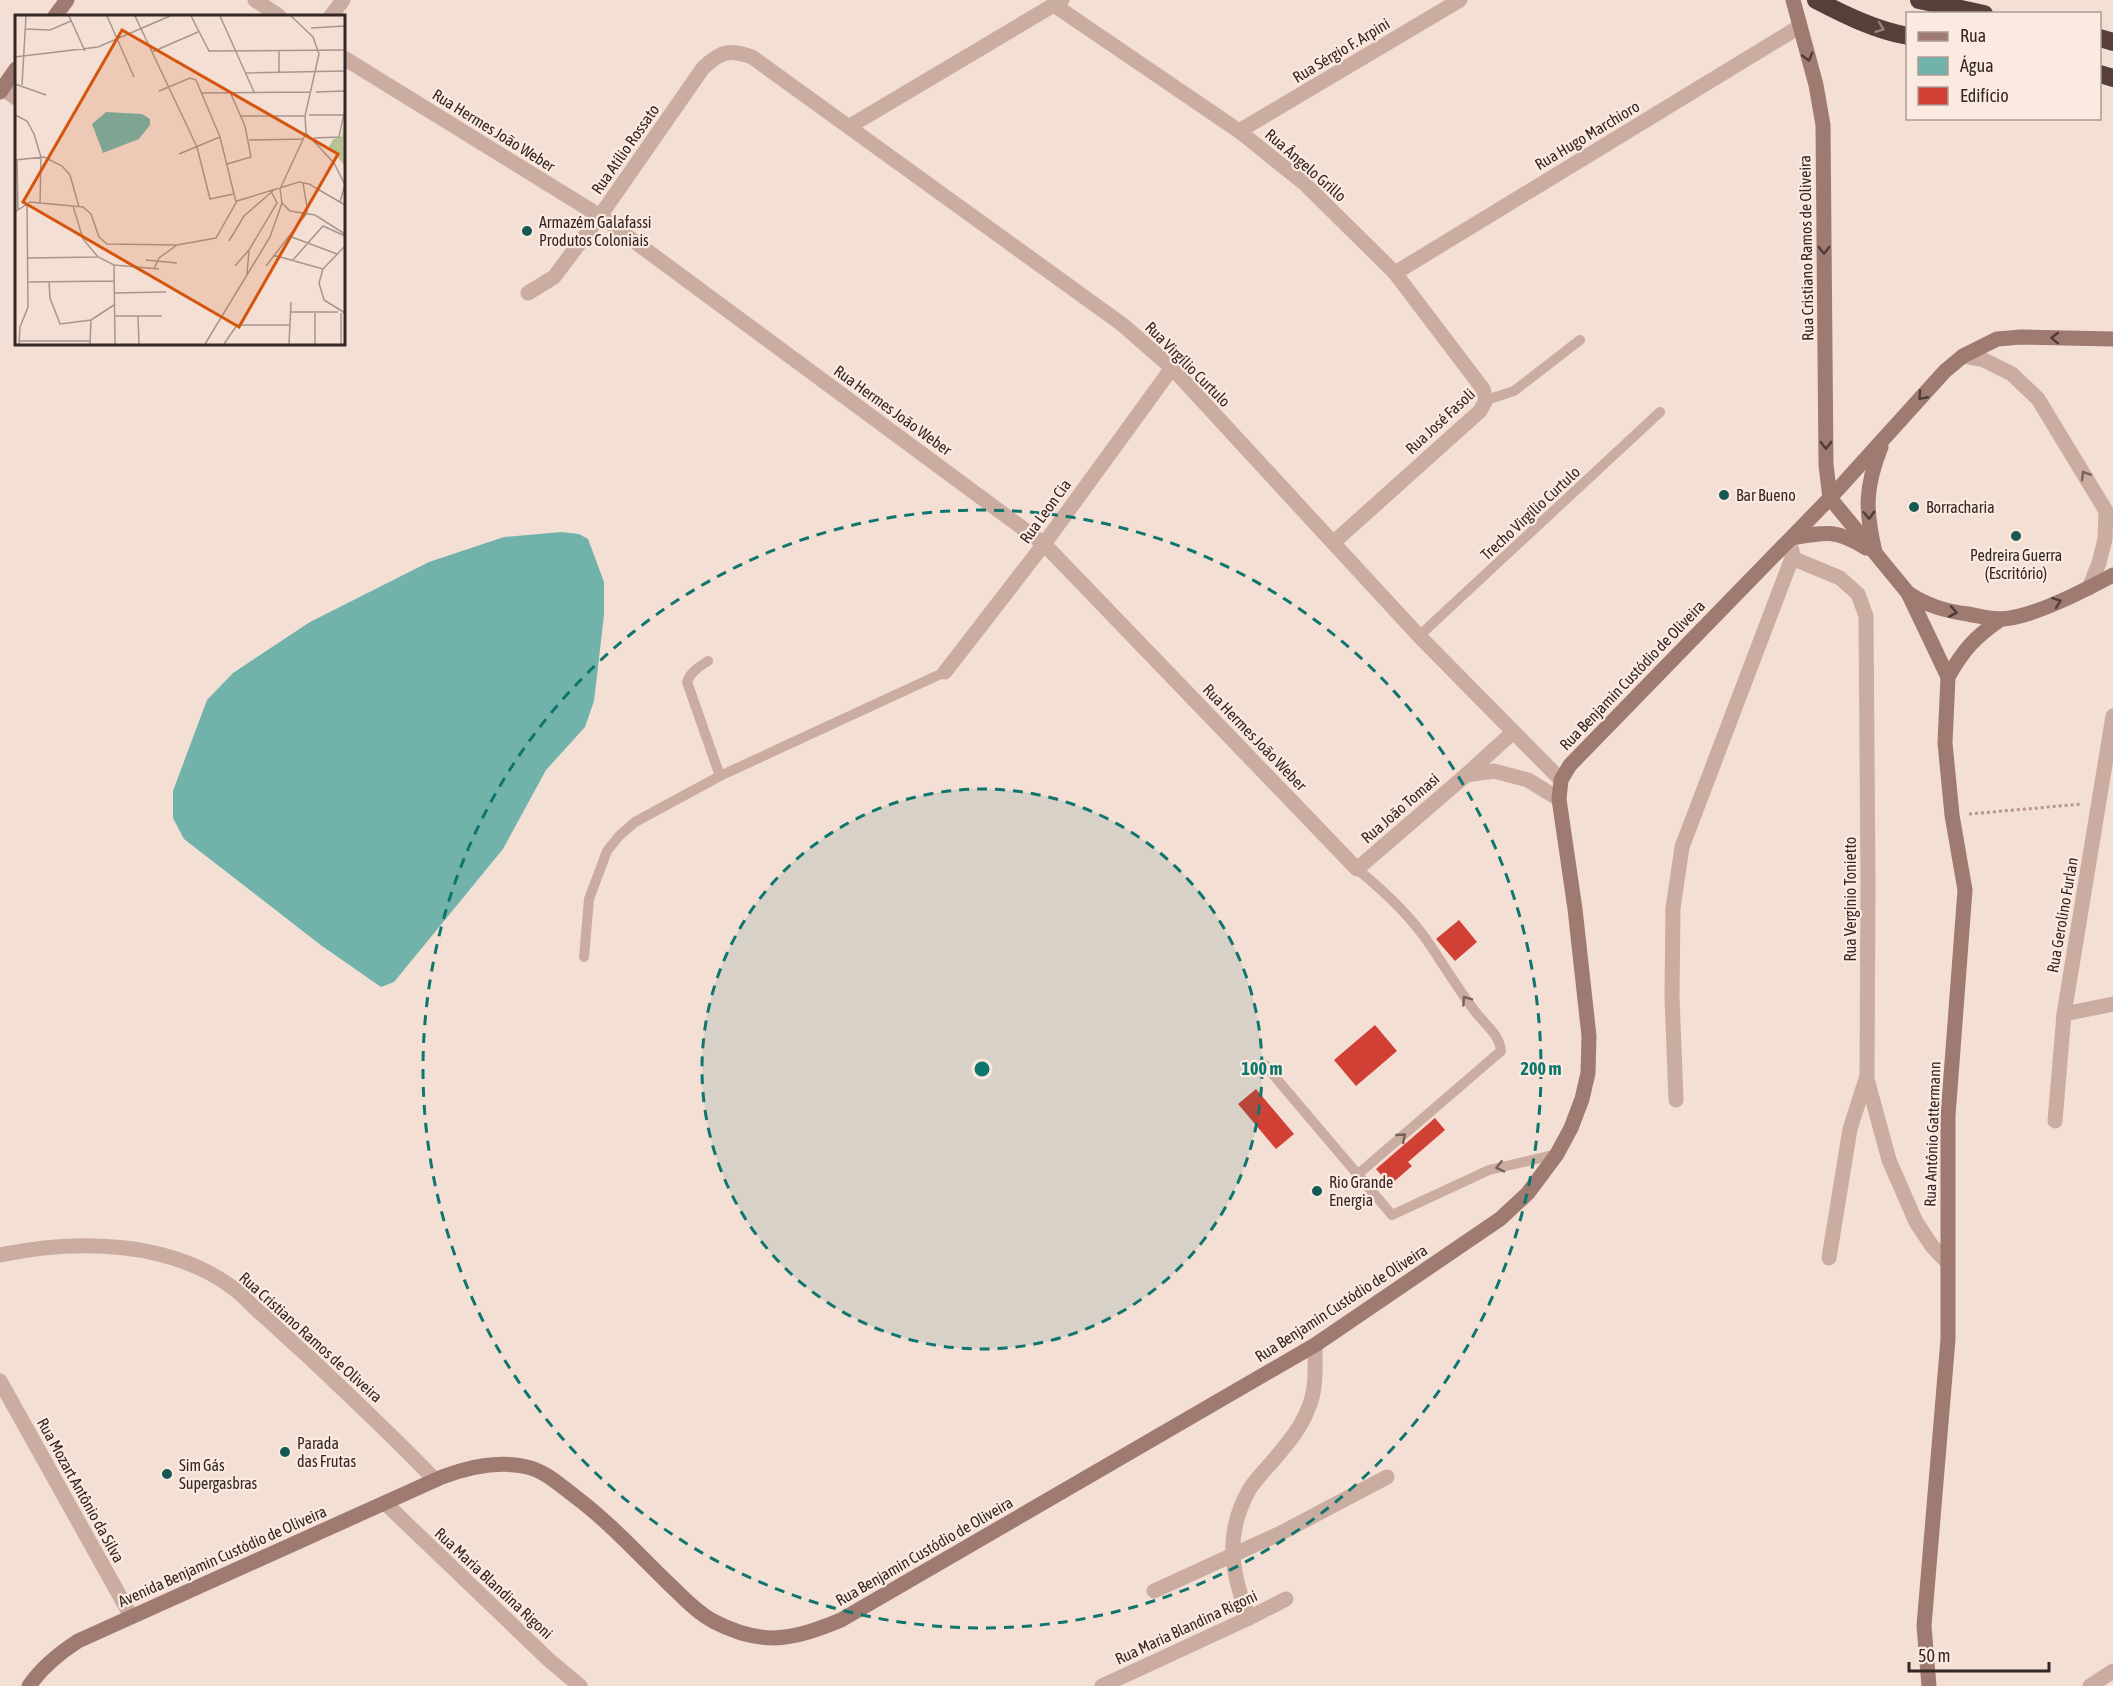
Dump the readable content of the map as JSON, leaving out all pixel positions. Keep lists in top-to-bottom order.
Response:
{
  "streets": {
    "main road": [
      "Rua Cristiano Ramos de Oliveira",
      "Rua Benjamin Custódio de Oliveira",
      "Rua Antônio Gattermann",
      "Avenida Benjamin Custódio de Oliveira"
    ],
    "street": [
      "Rua Sérgio F. Arpini",
      "Rua Hermes João Weber",
      "Rua Hugo Marchioro",
      "Rua Atílio Rossato",
      "Rua Ângelo Grillo",
      "Rua Virgílio Curtulo",
      "Rua José Fasoli",
      "Rua Leon Cia",
      "Rua João Tomasi",
      "Rua Vergínio Tonietto",
      "Rua Gerolino Furlan",
      "Rua Mozart Antônio da Silva",
      "Rua Maria Blandina Rigoni"
    ],
    "lane": ["Trecho Virgílio Curtulo"]
  },
  "crossings": [
    ["Rua Sérgio F. Arpini", "Rua Ângelo Grillo"],
    ["Rua Hermes João Weber", "Rua Atílio Rossato"],
    ["Rua Hermes João Weber", "Rua Leon Cia"],
    ["Rua Hermes João Weber", "Rua João Tomasi"],
    ["Rua Hugo Marchioro", "Rua Ângelo Grillo"],
    ["Rua Hugo Marchioro", "Rua Cristiano Ramos de Oliveira"],
    ["Rua Atílio Rossato", "Rua Virgílio Curtulo"],
    ["Rua Ângelo Grillo", "Rua José Fasoli"],
    ["Rua Cristiano Ramos de Oliveira", "Rua Benjamin Custódio de Oliveira"],
    ["Rua Cristiano Ramos de Oliveira", "Avenida Benjamin Custódio de Oliveira"],
    ["Rua Virgílio Curtulo", "Rua José Fasoli"],
    ["Rua Virgílio Curtulo", "Rua Leon Cia"],
    ["Rua Virgílio Curtulo", "Trecho Virgílio Curtulo"],
    ["Rua Virgílio Curtulo", "Rua Benjamin Custódio de Oliveira"],
    ["Rua Virgílio Curtulo", "Rua João Tomasi"],
    ["Rua Benjamin Custódio de Oliveira", "Avenida Benjamin Custódio de Oliveira"],
    ["Rua Vergínio Tonietto", "Rua Antônio Gattermann"],
    ["Rua Mozart Antônio da Silva", "Avenida Benjamin Custódio de Oliveira"],
    ["Avenida Benjamin Custódio de Oliveira", "Rua Maria Blandina Rigoni"]
  ],
  "one_way": ["Rua Cristiano Ramos de Oliveira"],
  "places": [
    "Armazém Galafassi Produtos Coloniais",
    "Bar Bueno",
    "Borracharia",
    "Pedreira Guerra (Escritório)",
    "Rio Grande Energia",
    "Parada das Frutas",
    "Sim Gás Supergasbras"
  ],
  "legend": ["Rua", "Água", "Edifício"],
  "scale_bar": "50 m",
  "rings": ["100 m", "200 m"]
}
